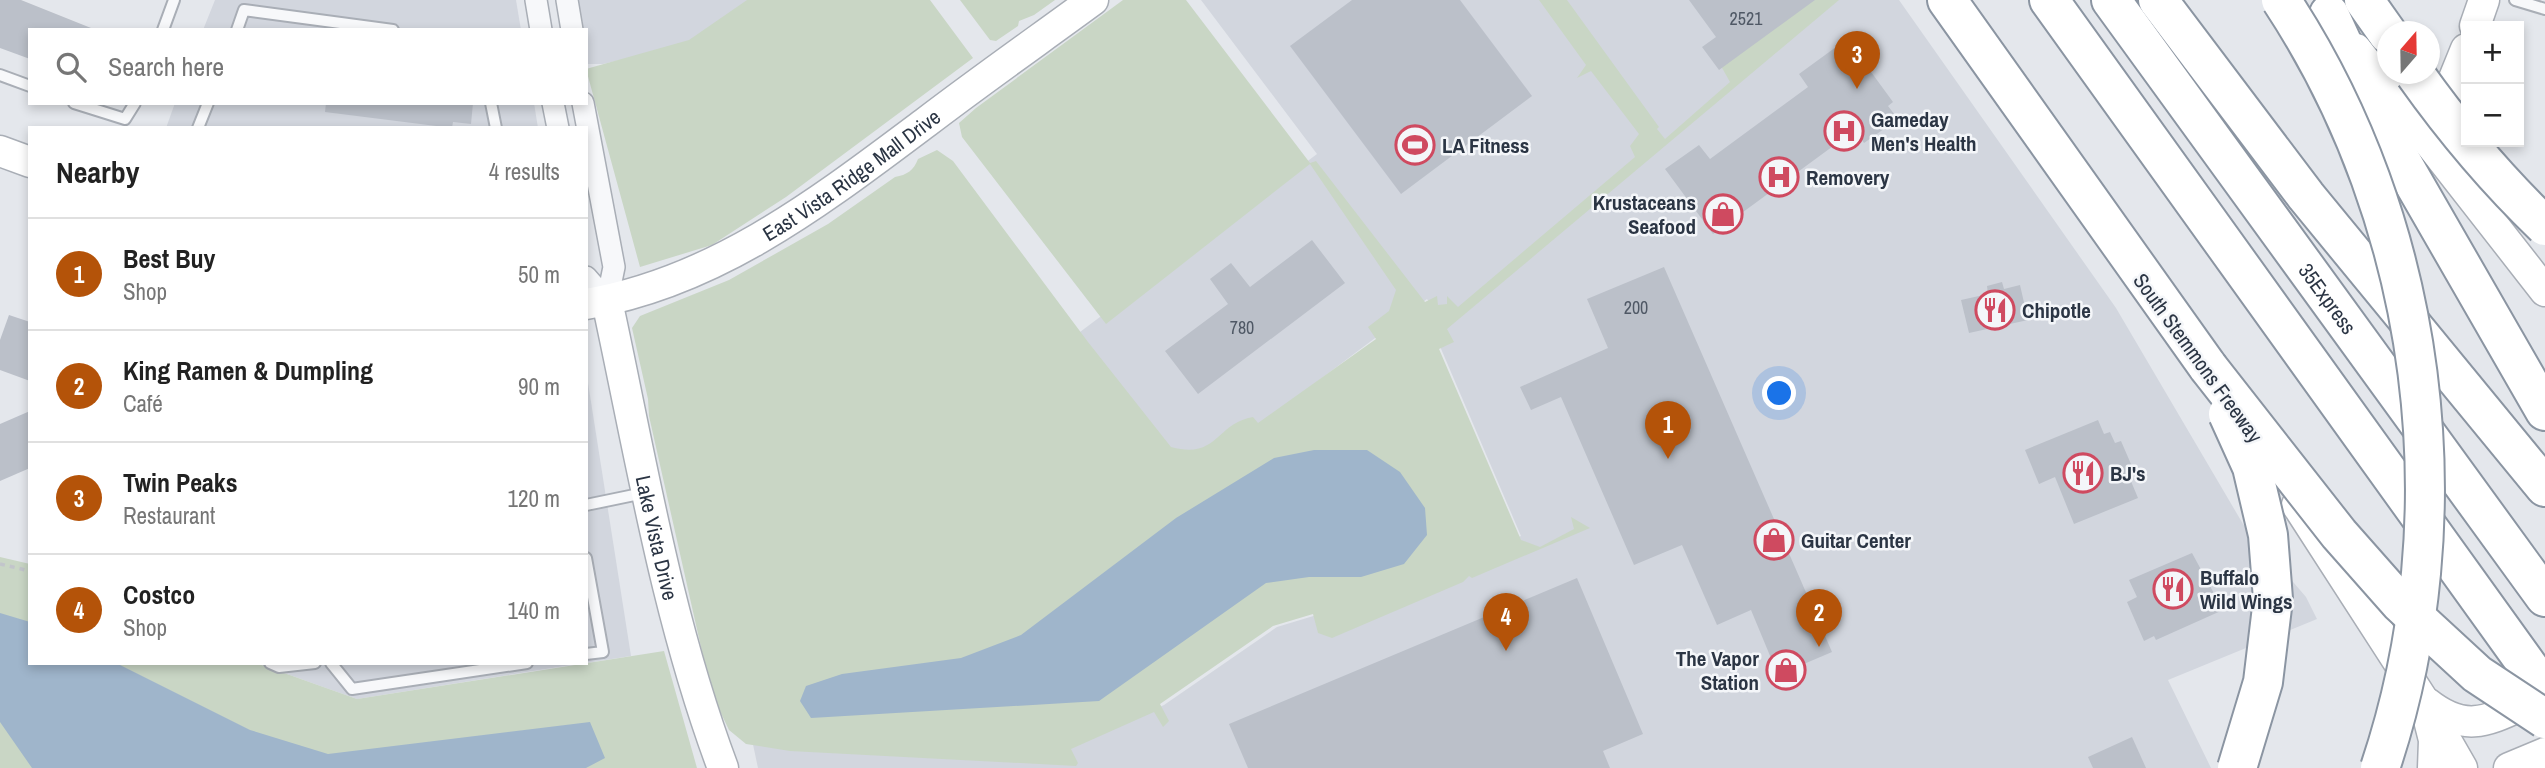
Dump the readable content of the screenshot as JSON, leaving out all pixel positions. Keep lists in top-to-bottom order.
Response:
{
  "streets": {
    "highway": ["35Express"],
    "main road": ["East Vista Ridge Mall Drive", "South Stemmons Freeway", "Lake Vista Drive"]
  },
  "crossings": [
    ["East Vista Ridge Mall Drive", "Lake Vista Drive"]
  ],
  "places": {
    "hospital": ["Gameday Men's Health", "Removery"],
    "sports": ["LA Fitness"],
    "shop": ["Krustaceans Seafood", "Guitar Center", "The Vapor Station"],
    "restaurant": ["Chipotle", "BJ's", "Buffalo Wild Wings"]
  },
  "house_numbers": ["2521", "200", "780"],
  "north": "top",
  "page": {
    "map_buttons": ["+", "−"],
    "search": "Search here",
    "pins": [
      "3",
      "1",
      "2",
      "4"
    ],
    "heading": ["Nearby", "4 results"],
    "list": [
      {
        "mark": "1",
        "name": "Best Buy",
        "note": "Shop",
        "value": "50 m"
      },
      {
        "mark": "2",
        "name": "King Ramen & Dumpling",
        "note": "Café",
        "value": "90 m"
      },
      {
        "mark": "3",
        "name": "Twin Peaks",
        "note": "Restaurant",
        "value": "120 m"
      },
      {
        "mark": "4",
        "name": "Costco",
        "note": "Shop",
        "value": "140 m"
      }
    ]
  }
}
